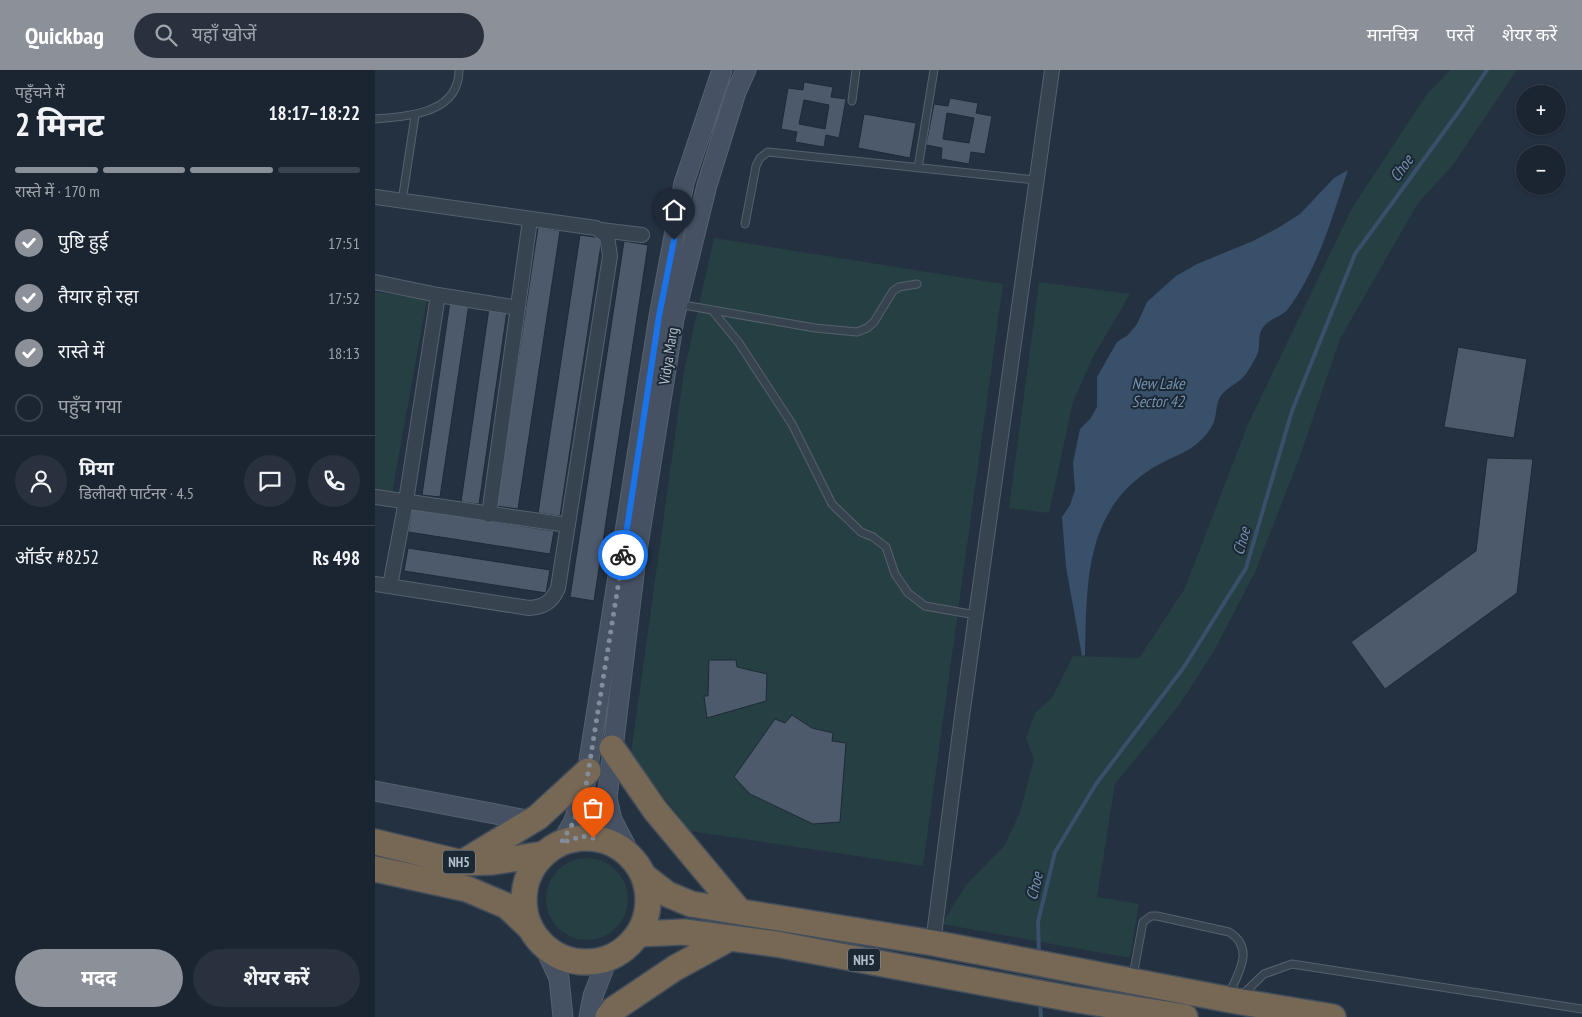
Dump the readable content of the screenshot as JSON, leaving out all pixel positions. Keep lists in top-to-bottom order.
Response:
{
  "streets": {
    "highway": ["NH5"],
    "main road": ["Vidya Marg"]
  },
  "crossings": [
    ["Vidya Marg", "NH5"]
  ],
  "water": ["Choe", "New Lake Sector 42"],
  "page": {
    "header": "Quickbag",
    "search": "यहाँ खोजें",
    "nav": ["मानचित्र", "परतें", "शेयर करें"],
    "heading": ["2 मिनट", "पहुँचने में", "18:17–18:22"],
    "panel": [
      "प्रिया",
      "डिलीवरी पार्टनर · 4.5",
      "ऑर्डर #8252",
      "Rs 498"
    ],
    "map_buttons": ["+", "−"],
    "bar": "रास्ते में · 170 m",
    "list": [
      ["पुष्टि हुई", "17:51"],
      ["तैयार हो रहा", "17:52"],
      ["रास्ते में", "18:13"],
      "पहुँच गया"
    ],
    "buttons": ["मदद", "शेयर करें"]
  }
}
